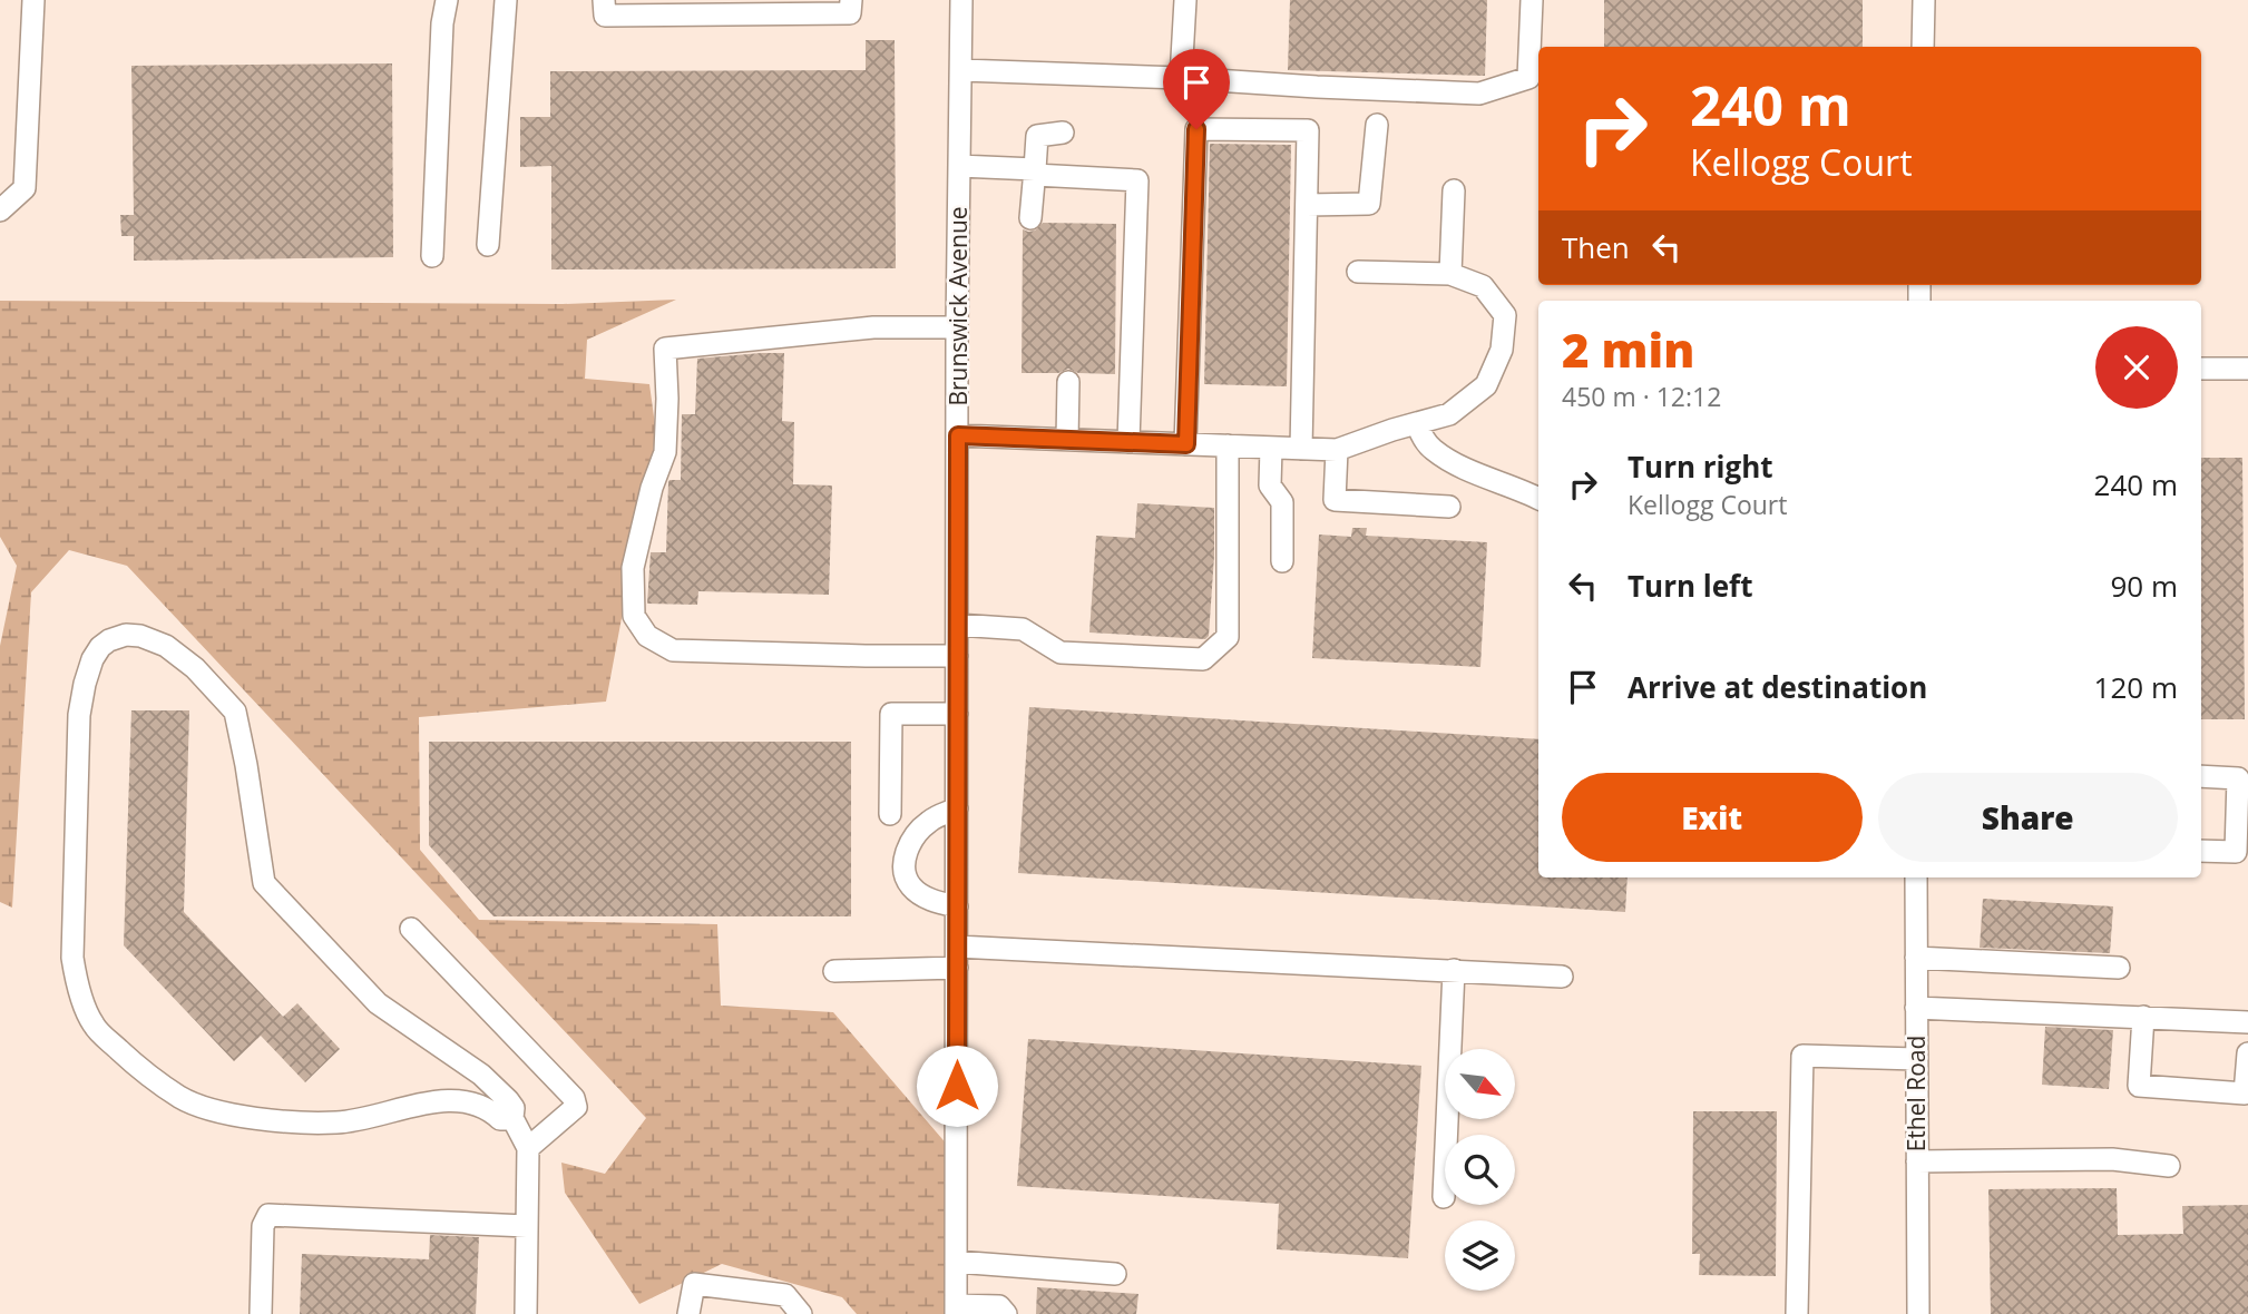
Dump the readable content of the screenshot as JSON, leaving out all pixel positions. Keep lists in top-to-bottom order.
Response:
{
  "streets": {
    "street": ["Brunswick Avenue", "Ethel Road"]
  },
  "north": "bottom right",
  "page": {
    "turn": ["240 m", "Kellogg Court"],
    "then": "Then",
    "heading": ["2 min", "450 m · 12:12"],
    "list": [
      {
        "name": "Turn right",
        "note": "Kellogg Court",
        "value": "240 m"
      },
      {
        "name": "Turn left",
        "value": "90 m"
      },
      {
        "name": "Arrive at destination",
        "value": "120 m"
      }
    ],
    "buttons": ["Exit", "Share"]
  }
}
